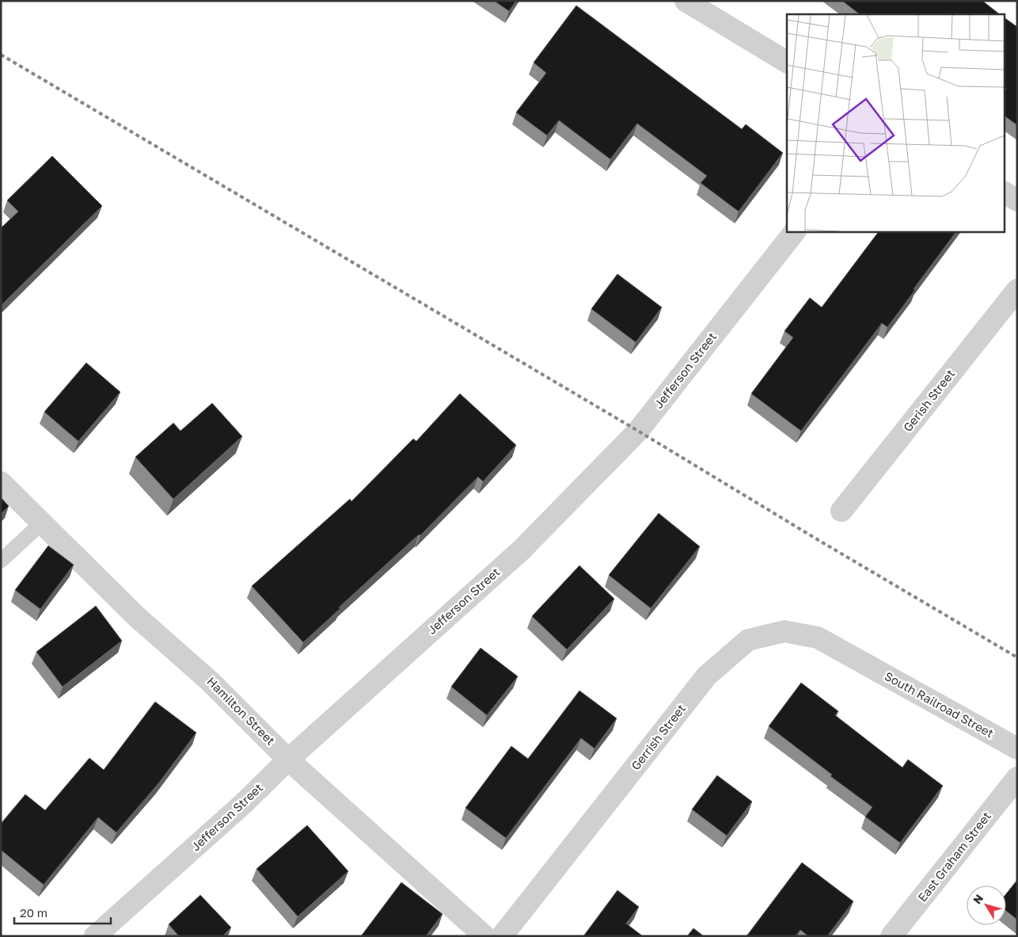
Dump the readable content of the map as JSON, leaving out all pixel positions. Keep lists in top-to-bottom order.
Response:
{
  "streets": {
    "street": [
      "Jefferson Street",
      "Gerish Street",
      "South Railroad Street",
      "Hamilton Street",
      "Gerrish Street",
      "East Graham Street"
    ]
  },
  "crossings": [
    ["Jefferson Street", "Hamilton Street"],
    ["South Railroad Street", "Gerrish Street"]
  ],
  "scale_bar": "20 m",
  "north": "top left"
}
